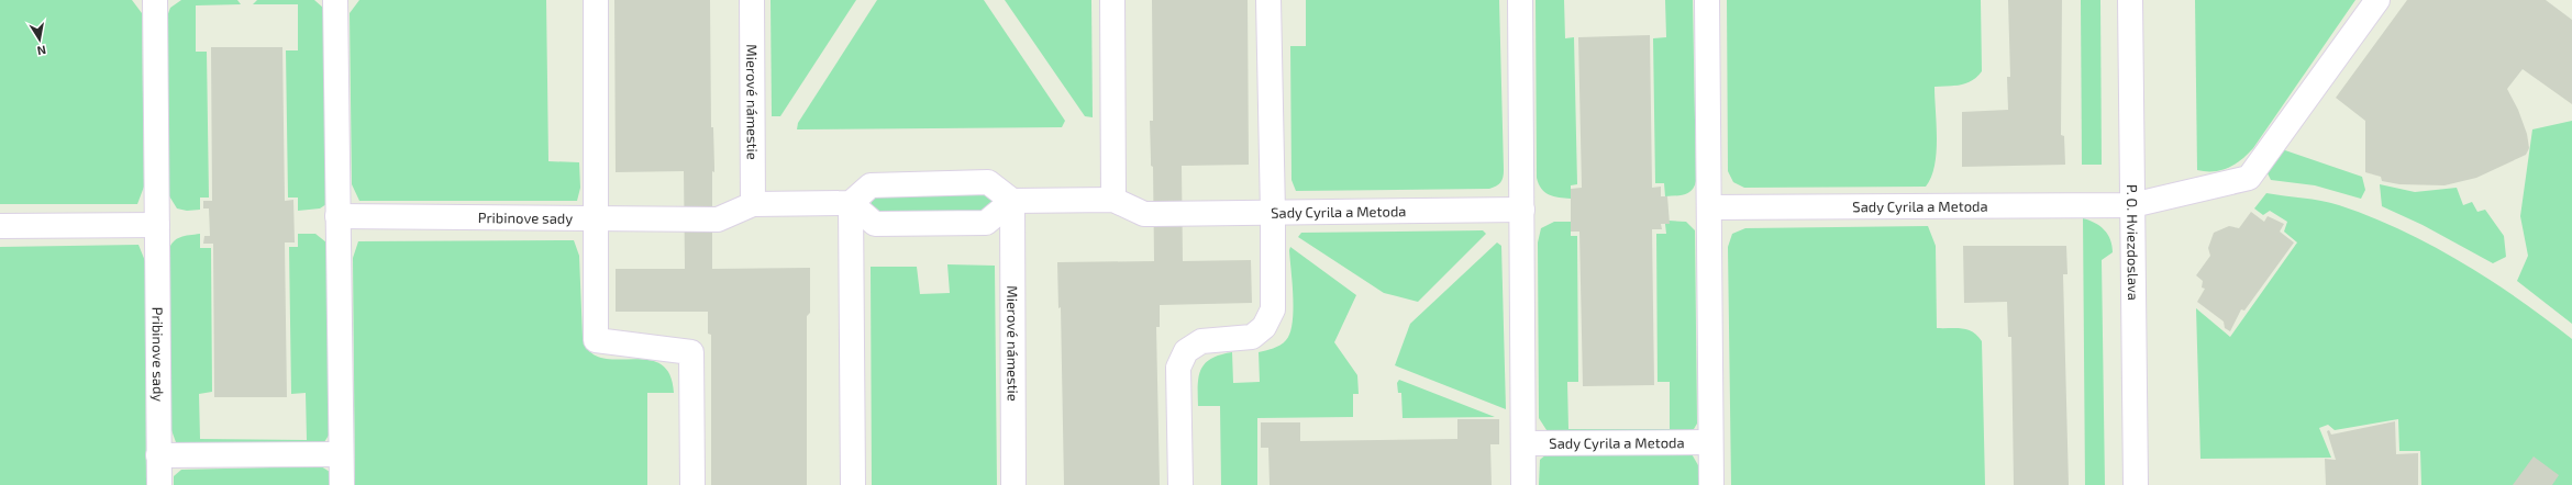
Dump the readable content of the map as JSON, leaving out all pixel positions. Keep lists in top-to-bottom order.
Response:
{
  "streets": {
    "street": [
      "Mierové námestie",
      "Sady Cyrila a Metoda",
      "Pribinove sady",
      "P. O. Hviezdoslava"
    ]
  },
  "crossings": [
    ["Mierové námestie", "Pribinove sady"],
    ["Sady Cyrila a Metoda", "P. O. Hviezdoslava"]
  ],
  "north": "bottom"
}
